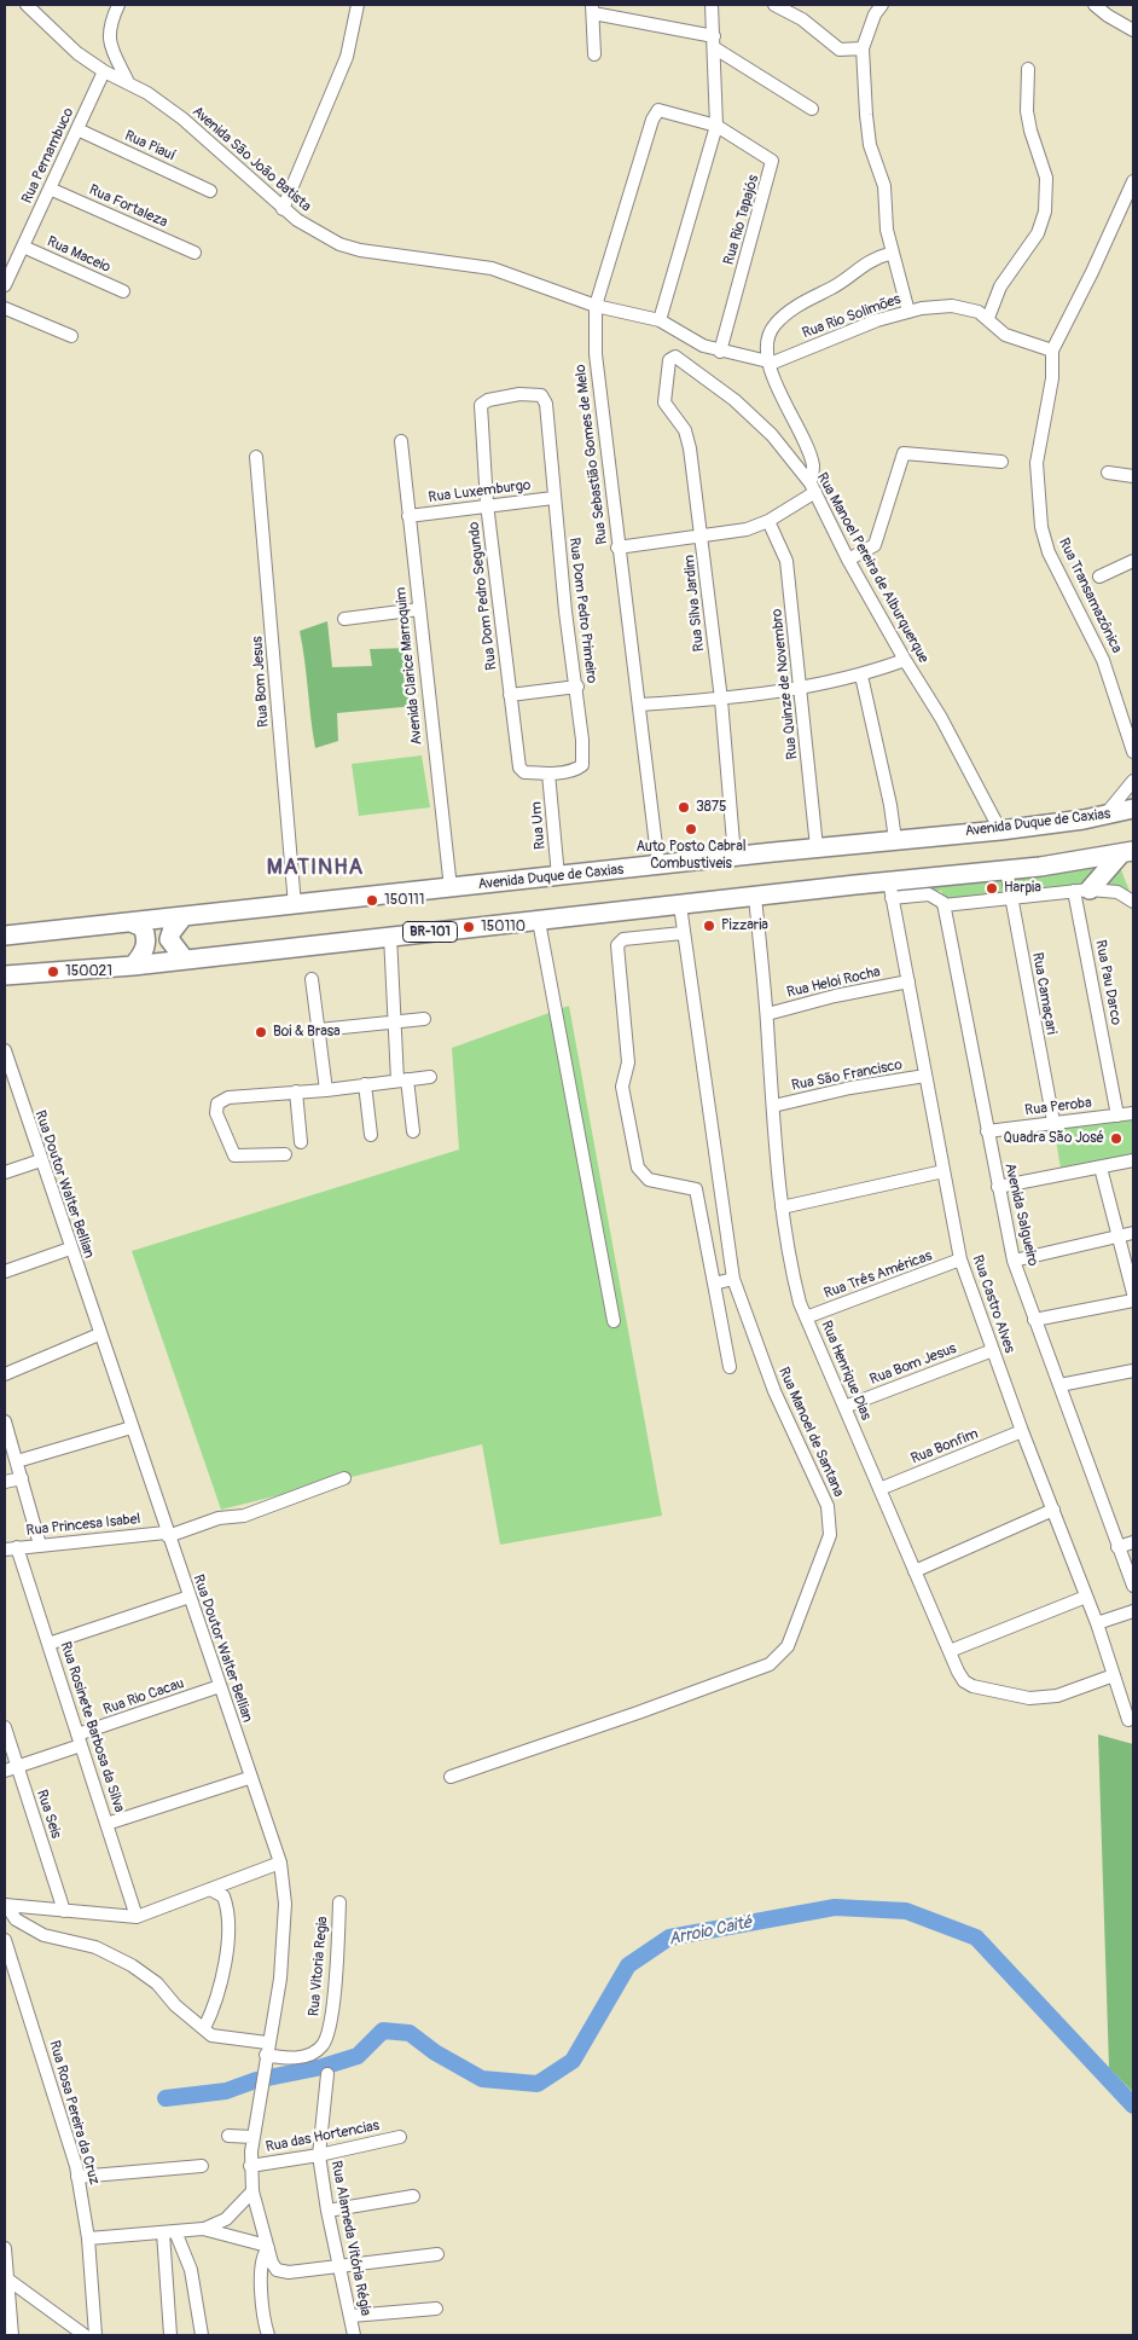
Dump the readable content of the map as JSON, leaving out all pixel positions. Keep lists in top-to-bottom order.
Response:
{
  "streets": {
    "highway": ["Avenida Duque de Caxias", "BR-101"],
    "street": [
      "Rua Piauí",
      "Rua Pernambuco",
      "Avenida São João Batista",
      "Rua Fortaleza",
      "Rua Rio Tapajós",
      "Rua Maceio",
      "Rua Rio Solimões",
      "Rua Sebastião Gomes de Melo",
      "Rua Luxemburgo",
      "Rua Manoel Pereira de Alburquerque",
      "Rua Dom Pedro Segundo",
      "Rua Transamazônica",
      "Rua Silva Jardim",
      "Rua Dom Pedro Primeiro",
      "Avenida Clarice Marroquim",
      "Rua Bom Jesus",
      "Rua Quinze de Novembro",
      "Rua Um",
      "Rua Heloi Rocha",
      "Rua Pau Darco",
      "Rua Camaçari",
      "Rua São Francisco",
      "Rua Peroba",
      "Rua Doutor Walter Bellian",
      "Avenida Salgueiro",
      "Rua Três Américas",
      "Rua Castro Alves",
      "Rua Henrique Dias",
      "Rua Manoel de Santana",
      "Rua Bonfim",
      "Rua Princesa Isabel",
      "Rua Rio Cacau",
      "Rua Rosinete Barbosa da Silva",
      "Rua Seis",
      "Rua Vitoria Regia",
      "Rua Rosa Pereira da Cruz",
      "Rua das Hortencias",
      "Rua Alameda Vitória Régia"
    ]
  },
  "crossings": [
    ["Rua Piauí", "Rua Pernambuco"],
    ["Rua Pernambuco", "Avenida São João Batista"],
    ["Rua Pernambuco", "Rua Fortaleza"],
    ["Rua Pernambuco", "Rua Maceio"],
    ["Avenida São João Batista", "Rua Rio Solimões"],
    ["Avenida São João Batista", "Rua Sebastião Gomes de Melo"],
    ["Rua Rio Tapajós", "Rua Rio Solimões"],
    ["Rua Rio Tapajós", "Rua Sebastião Gomes de Melo"],
    ["Rua Rio Solimões", "Rua Transamazônica"],
    ["Rua Sebastião Gomes de Melo", "Avenida Duque de Caxias"],
    ["Rua Luxemburgo", "Rua Dom Pedro Segundo"],
    ["Rua Luxemburgo", "Rua Dom Pedro Primeiro"],
    ["Rua Luxemburgo", "Avenida Clarice Marroquim"],
    ["Rua Manoel Pereira de Alburquerque", "Rua Silva Jardim"],
    ["Rua Manoel Pereira de Alburquerque", "Avenida Duque de Caxias"],
    ["Rua Dom Pedro Segundo", "Rua Dom Pedro Primeiro"],
    ["Rua Silva Jardim", "Avenida Duque de Caxias"],
    ["Rua Dom Pedro Primeiro", "Rua Um"],
    ["Avenida Clarice Marroquim", "Avenida Duque de Caxias"],
    ["Rua Bom Jesus", "Avenida Duque de Caxias"],
    ["Rua Bom Jesus", "Rua Castro Alves"],
    ["Rua Bom Jesus", "Rua Henrique Dias"],
    ["Rua Quinze de Novembro", "Avenida Duque de Caxias"],
    ["Avenida Duque de Caxias", "Rua Um"],
    ["BR-101", "Rua Camaçari"],
    ["BR-101", "Rua Castro Alves"],
    ["BR-101", "Rua Henrique Dias"],
    ["BR-101", "Rua Manoel de Santana"],
    ["Rua Heloi Rocha", "Rua Castro Alves"],
    ["Rua Heloi Rocha", "Rua Henrique Dias"],
    ["Rua Pau Darco", "Rua Peroba"],
    ["Rua Camaçari", "Rua Peroba"],
    ["Rua São Francisco", "Rua Castro Alves"],
    ["Rua São Francisco", "Rua Henrique Dias"],
    ["Rua Peroba", "Avenida Salgueiro"],
    ["Rua Doutor Walter Bellian", "Rua Princesa Isabel"],
    ["Rua Doutor Walter Bellian", "Rua Rio Cacau"],
    ["Rua Doutor Walter Bellian", "Rua Vitoria Regia"],
    ["Rua Doutor Walter Bellian", "Rua das Hortencias"],
    ["Rua Doutor Walter Bellian", "Rua Alameda Vitória Régia"],
    ["Rua Três Américas", "Rua Castro Alves"],
    ["Rua Três Américas", "Rua Henrique Dias"],
    ["Rua Castro Alves", "Rua Henrique Dias"],
    ["Rua Castro Alves", "Rua Bonfim"],
    ["Rua Henrique Dias", "Rua Bonfim"],
    ["Rua Princesa Isabel", "Rua Rosinete Barbosa da Silva"],
    ["Rua Rio Cacau", "Rua Rosinete Barbosa da Silva"],
    ["Rua Rio Cacau", "Rua Seis"],
    ["Rua das Hortencias", "Rua Alameda Vitória Régia"]
  ],
  "districts": ["MATINHA"],
  "water": ["Arroio Caité"],
  "places": [
    "3875",
    "Auto Posto Cabral Combustiveis",
    "Harpia",
    "150111",
    "Pizzaria",
    "150110",
    "150021",
    "Boi & Brasa",
    "Quadra São José"
  ]
}
